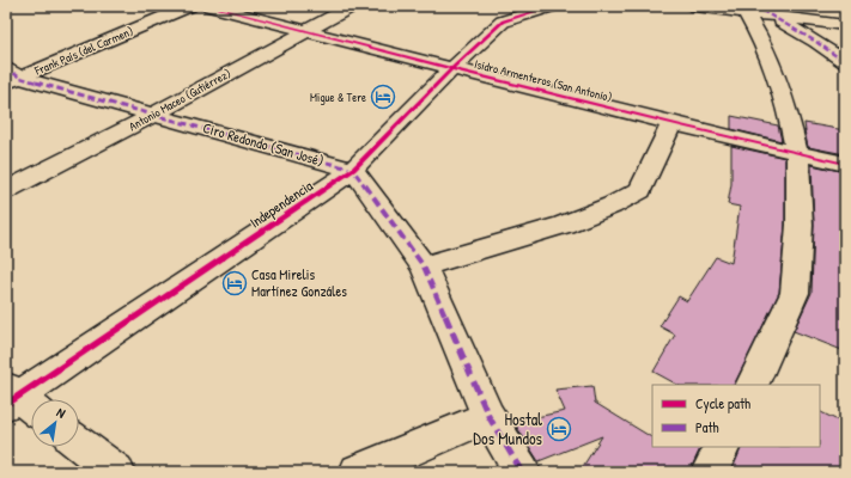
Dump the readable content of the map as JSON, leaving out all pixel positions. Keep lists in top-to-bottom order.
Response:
{
  "streets": {
    "street": [
      "Frank País (del Carmen)",
      "Isidro Armenteros (San Antonio)",
      "Antonio Maceo (Gutiérrez)",
      "Ciro Redondo (San José)",
      "Independencia"
    ]
  },
  "crossings": [
    ["Frank País (del Carmen)", "Ciro Redondo (San José)"],
    ["Isidro Armenteros (San Antonio)", "Antonio Maceo (Gutiérrez)"],
    ["Isidro Armenteros (San Antonio)", "Independencia"],
    ["Antonio Maceo (Gutiérrez)", "Ciro Redondo (San José)"],
    ["Ciro Redondo (San José)", "Independencia"]
  ],
  "places": {
    "hotel": ["Migue & Tere", "Casa Mirelis Martínez Gonzáles", "Hostal Dos Mundos"]
  },
  "legend": ["Cycle path", "Path"],
  "north": "top right"
}
